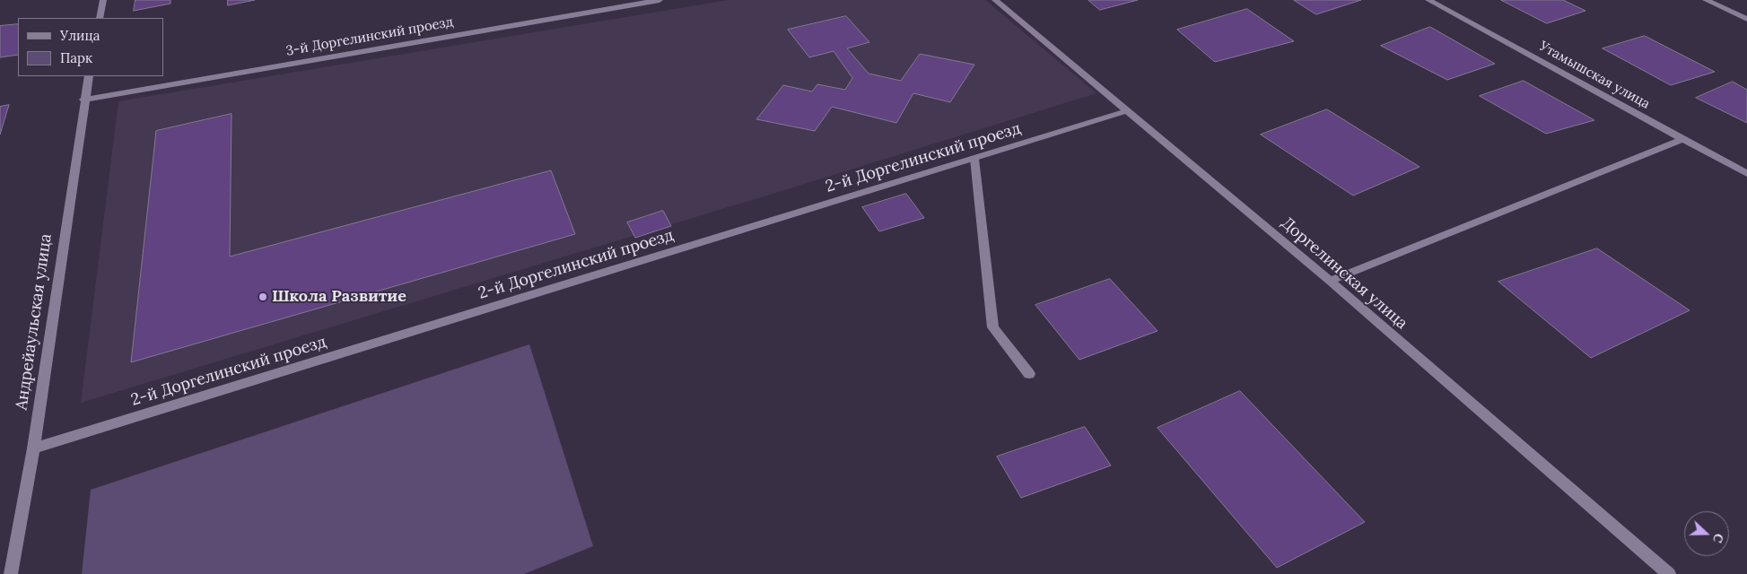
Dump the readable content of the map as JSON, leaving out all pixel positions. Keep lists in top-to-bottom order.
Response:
{
  "streets": {
    "street": [
      "3-й Доргелинский проезд",
      "Утамышская улица",
      "2-й Доргелинский проезд",
      "Доргелинская улица",
      "Андрейаульская улица"
    ]
  },
  "crossings": [
    ["3-й Доргелинский проезд", "Андрейаульская улица"],
    ["2-й Доргелинский проезд", "Доргелинская улица"],
    ["2-й Доргелинский проезд", "Андрейаульская улица"]
  ],
  "places": ["Школа Развитие"],
  "legend": ["Улица", "Парк"],
  "north": "right"
}
